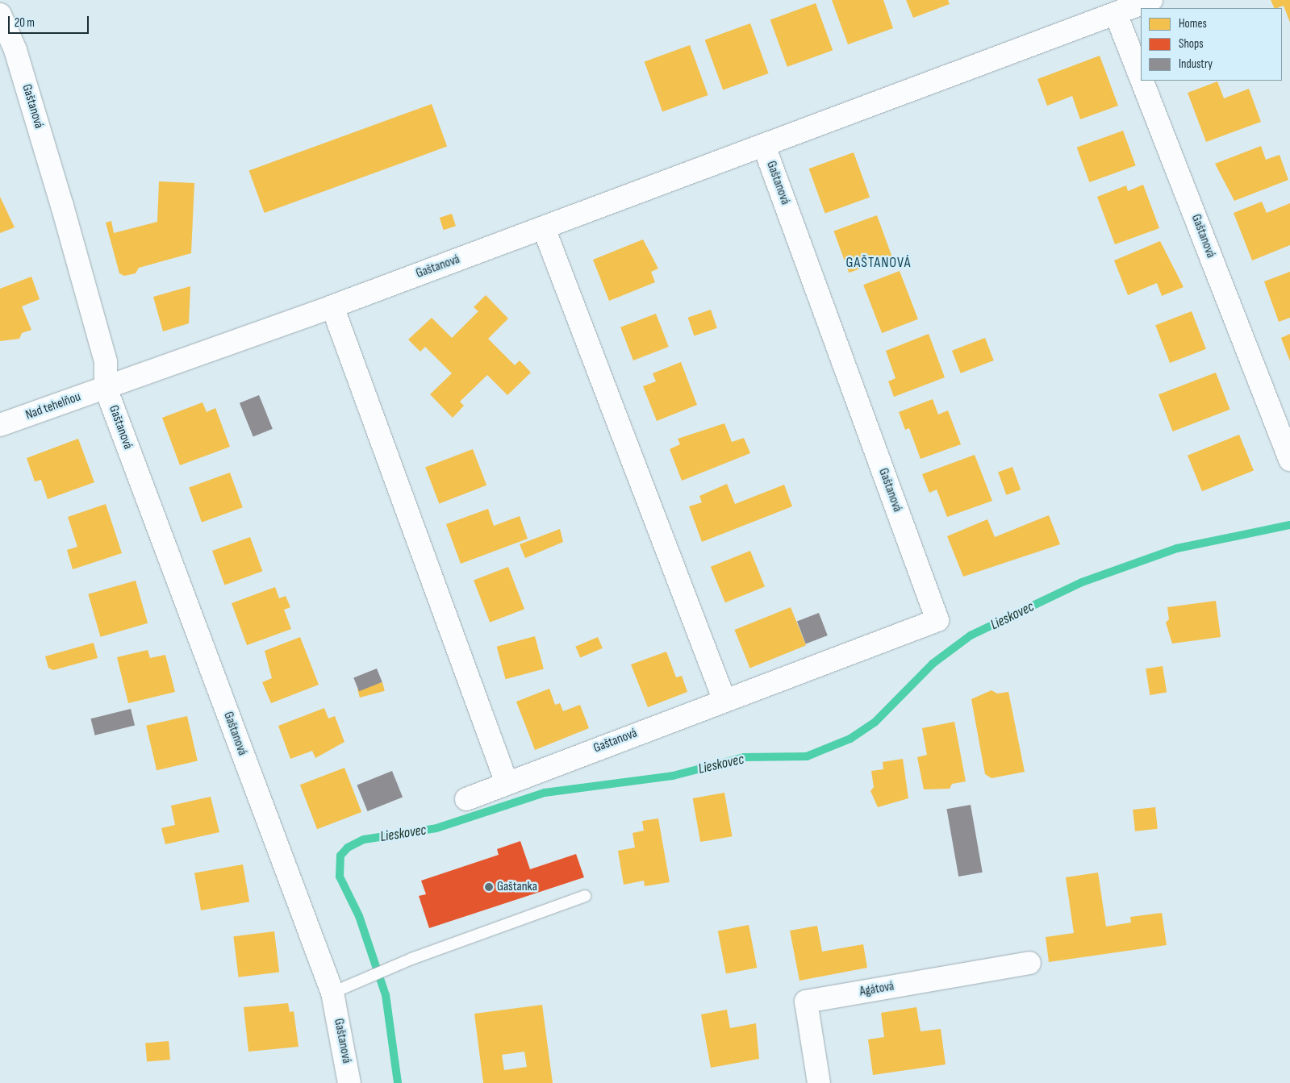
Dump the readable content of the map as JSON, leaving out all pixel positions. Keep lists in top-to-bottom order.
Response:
{
  "streets": {
    "street": ["Gaštanová", "Nad tehelňou", "Agátová"]
  },
  "crossings": [
    ["Gaštanová", "Nad tehelňou"]
  ],
  "districts": ["GAŠTANOVÁ"],
  "water": ["Lieskovec"],
  "places": ["Gaštanka"],
  "legend": ["Homes", "Shops", "Industry"],
  "scale_bar": "20 m"
}
